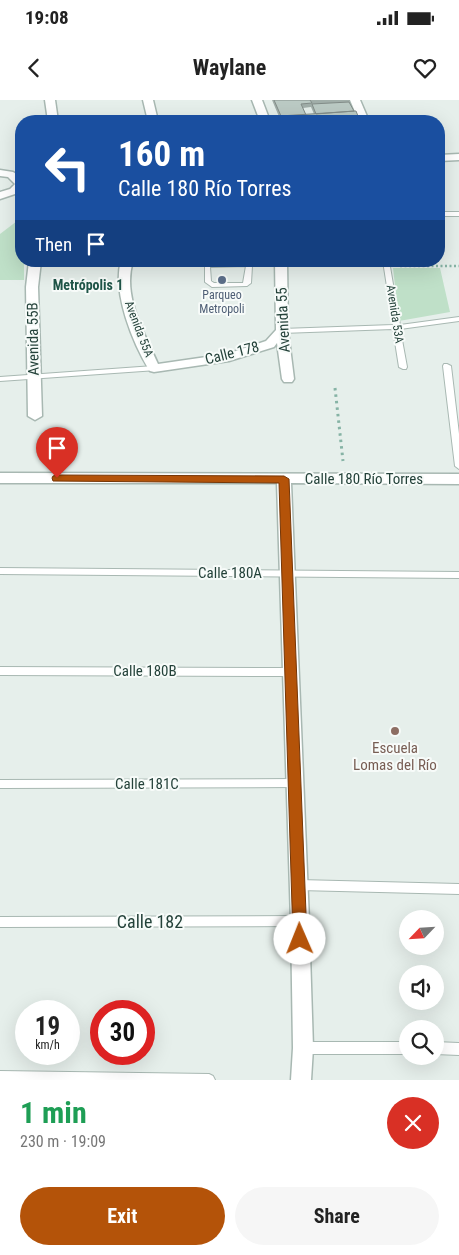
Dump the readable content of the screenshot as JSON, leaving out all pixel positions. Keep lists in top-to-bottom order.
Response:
{
  "streets": {
    "street": [
      "Avenida 55",
      "Avenida 55A",
      "Avenida 55B",
      "Calle 178",
      "Calle 180 Río Torres"
    ],
    "lane": [
      "Avenida 53A",
      "Calle 180A",
      "Calle 180B",
      "Calle 181C",
      "Calle 182"
    ]
  },
  "crossings": [
    ["Avenida 55", "Calle 178"],
    ["Avenida 55A", "Calle 178"],
    ["Avenida 55B", "Calle 178"]
  ],
  "districts": ["Metrópolis 1"],
  "places": ["Parqueo Metropoli", "Escuela Lomas del Río"],
  "north": "bottom left",
  "page": {
    "status": "19:08",
    "header": "Waylane",
    "turn": ["160 m", "Calle 180 Río Torres"],
    "then": "Then",
    "speed": "19 km/h",
    "limit": "30",
    "heading": ["1 min", "230 m · 19:09"],
    "buttons": ["Exit", "Share"]
  }
}
